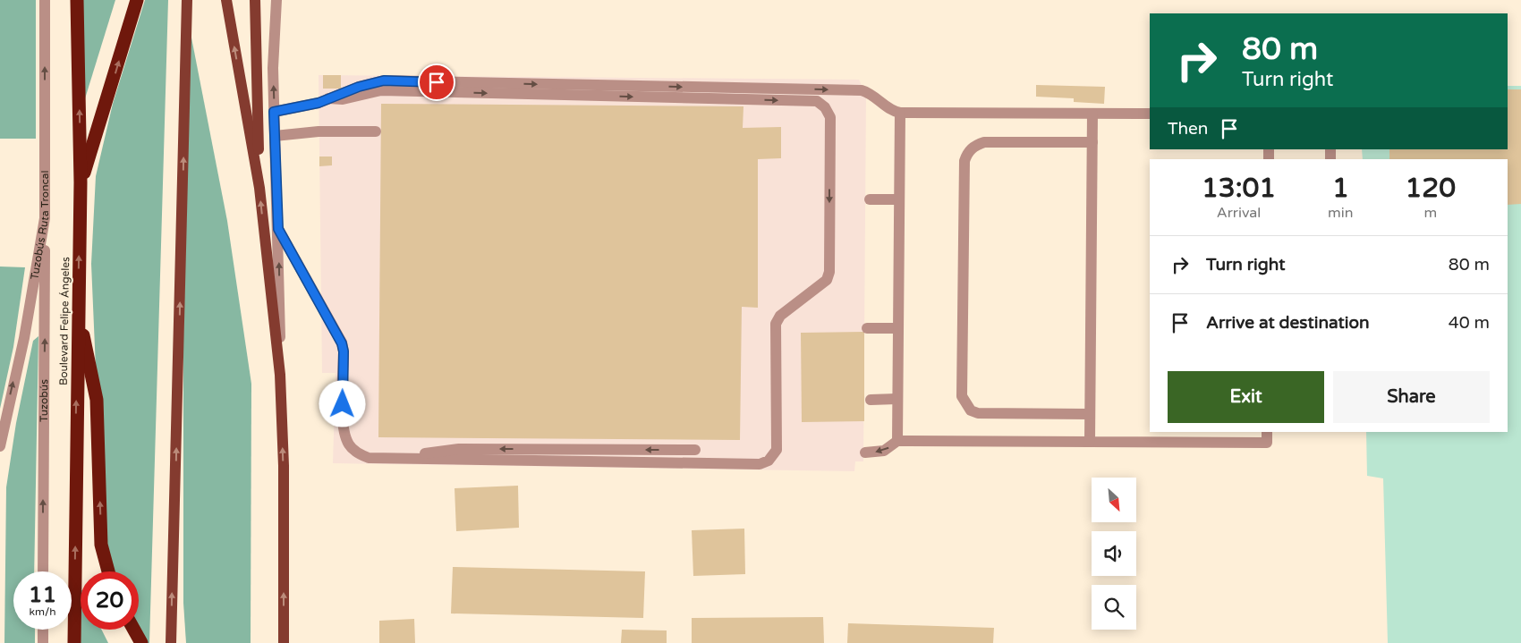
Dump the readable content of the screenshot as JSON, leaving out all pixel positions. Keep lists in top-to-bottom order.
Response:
{
  "streets": {
    "highway": ["Boulevard Felipe Ángeles"],
    "street": ["Tuzobús Ruta Troncal", "Tuzobús"]
  },
  "crossings": [
    ["Tuzobús Ruta Troncal", "Tuzobús"]
  ],
  "one_way": ["Tuzobús Ruta Troncal", "Tuzobús"],
  "north": "bottom right",
  "page": {
    "turn": ["80 m", "Turn right"],
    "then": "Then",
    "eta": [
      "13:01",
      "Arrival",
      "1",
      "min",
      "120",
      "m"
    ],
    "list": [
      {
        "name": "Turn right",
        "value": "80 m"
      },
      {
        "name": "Arrive at destination",
        "value": "40 m"
      }
    ],
    "buttons": ["Exit", "Share"],
    "speed": "11 km/h",
    "limit": "20"
  }
}
